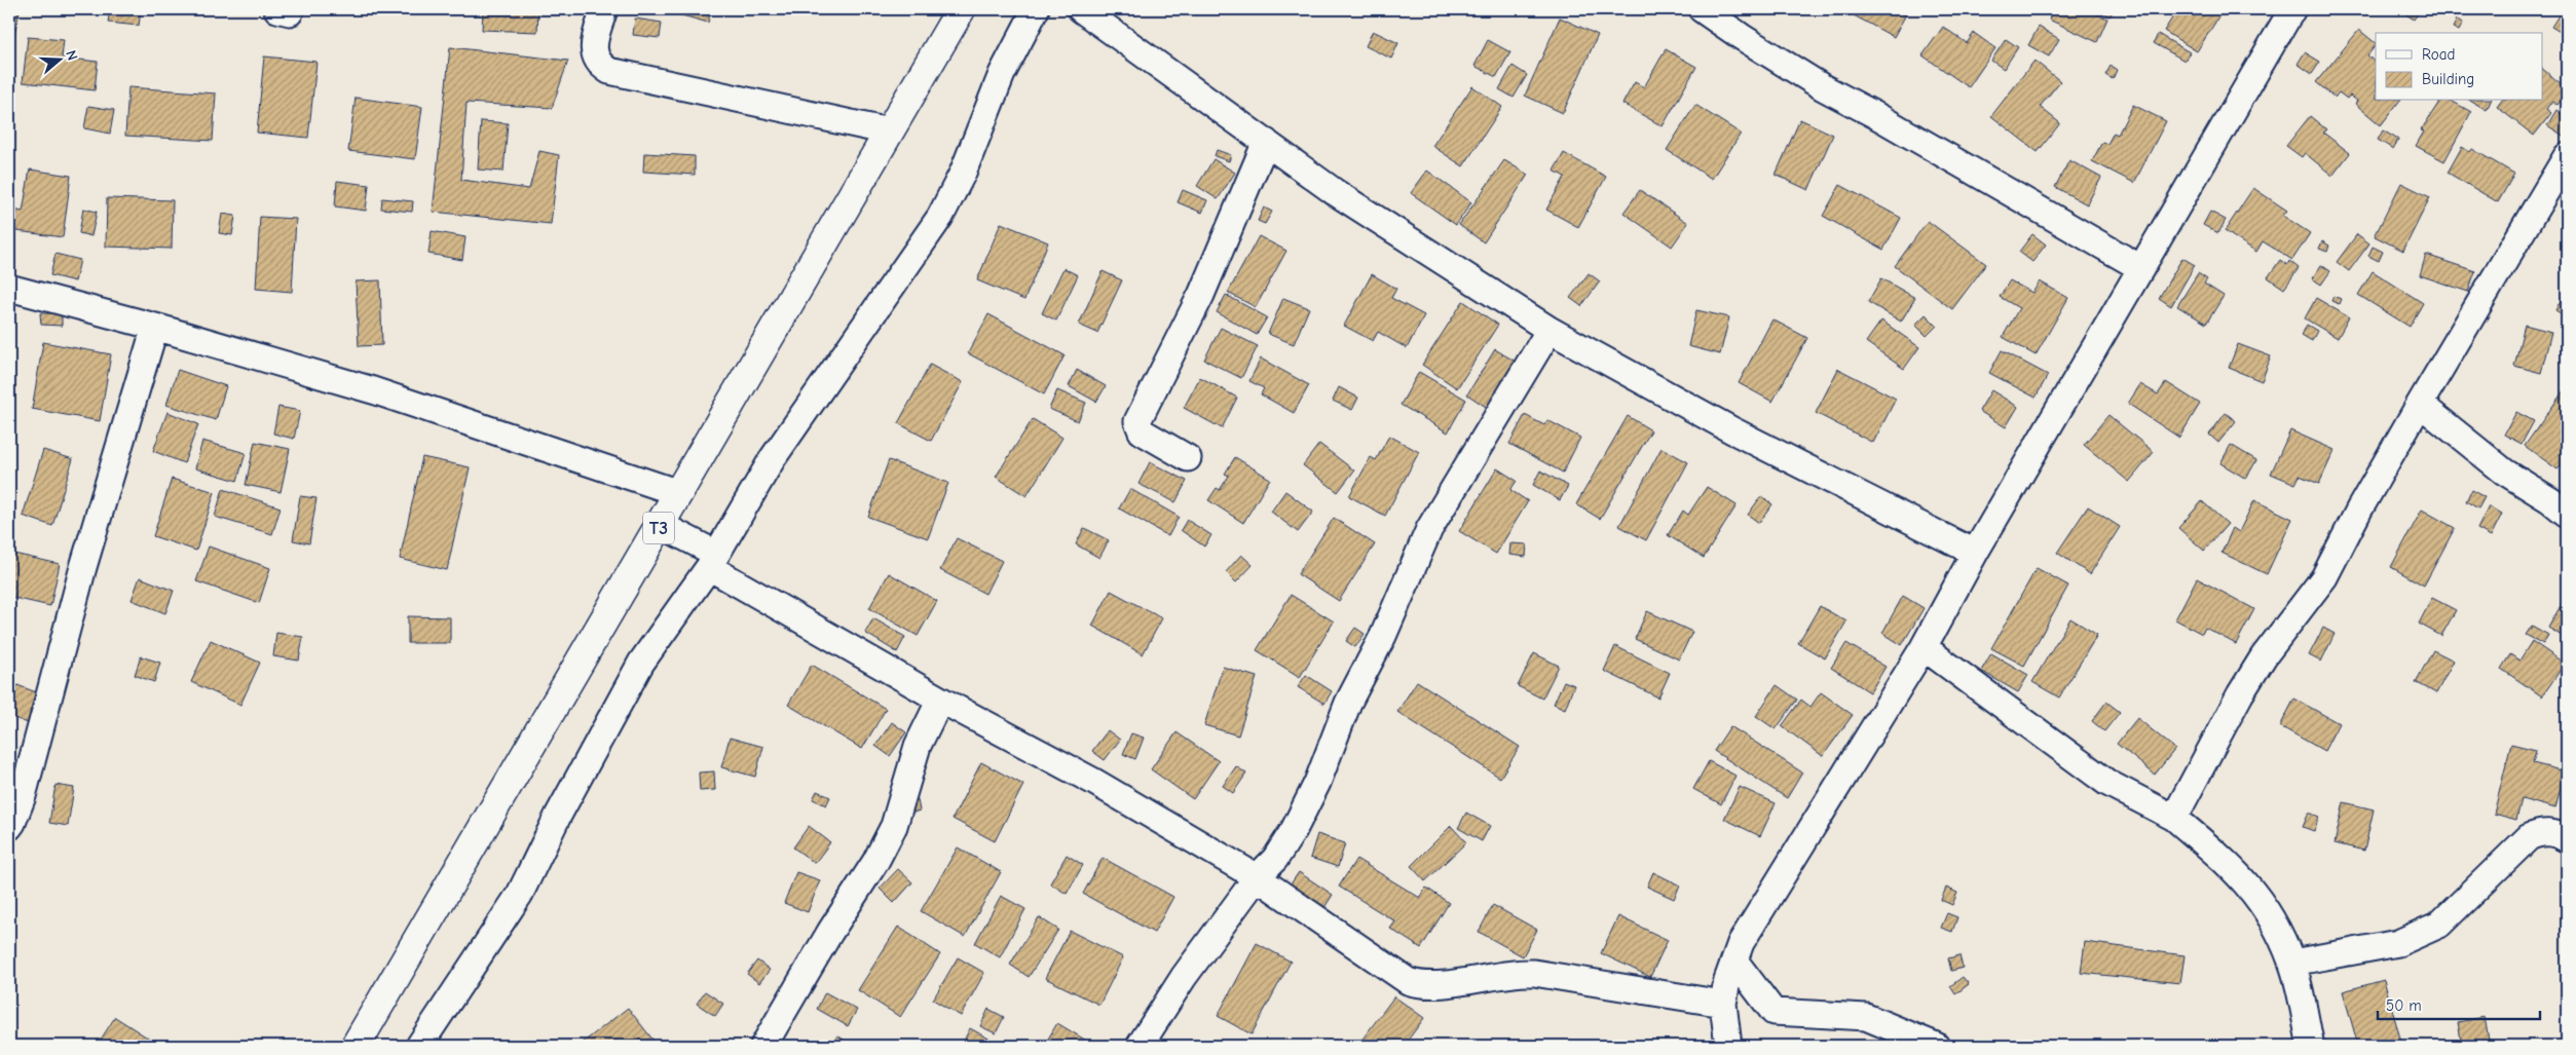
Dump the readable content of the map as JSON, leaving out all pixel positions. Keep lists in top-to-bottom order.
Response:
{
  "streets": {
    "highway": ["T3"]
  },
  "legend": ["Road", "Building"],
  "scale_bar": "50 m",
  "north": "right"
}
